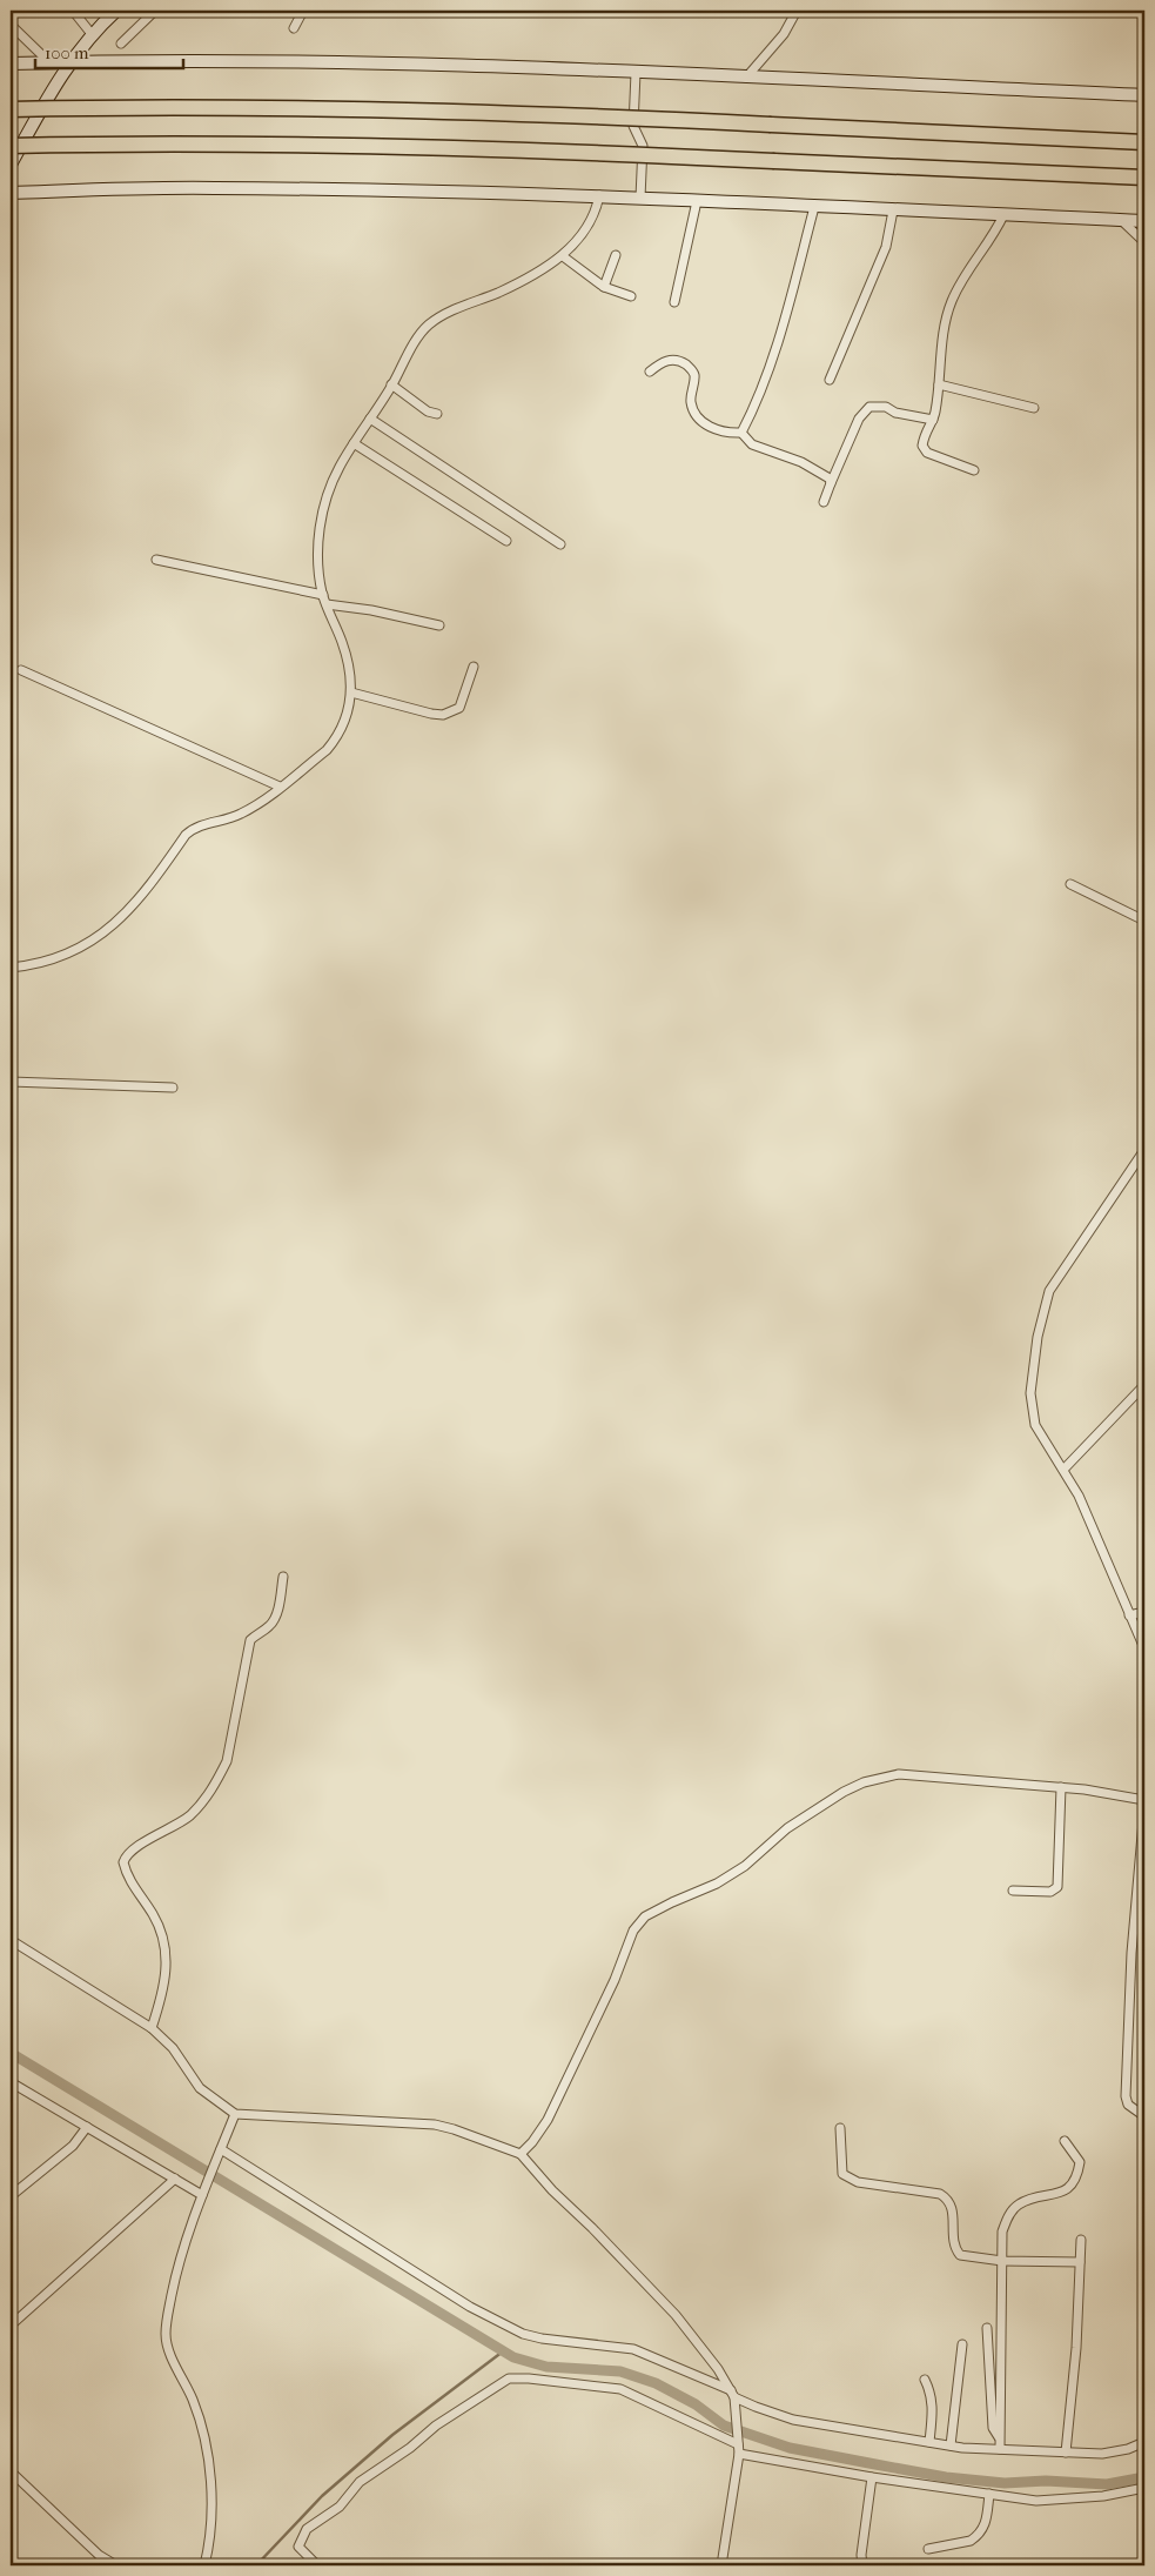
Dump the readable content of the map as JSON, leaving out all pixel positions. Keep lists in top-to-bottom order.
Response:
{
  "scale_bar": "100 m"
}
